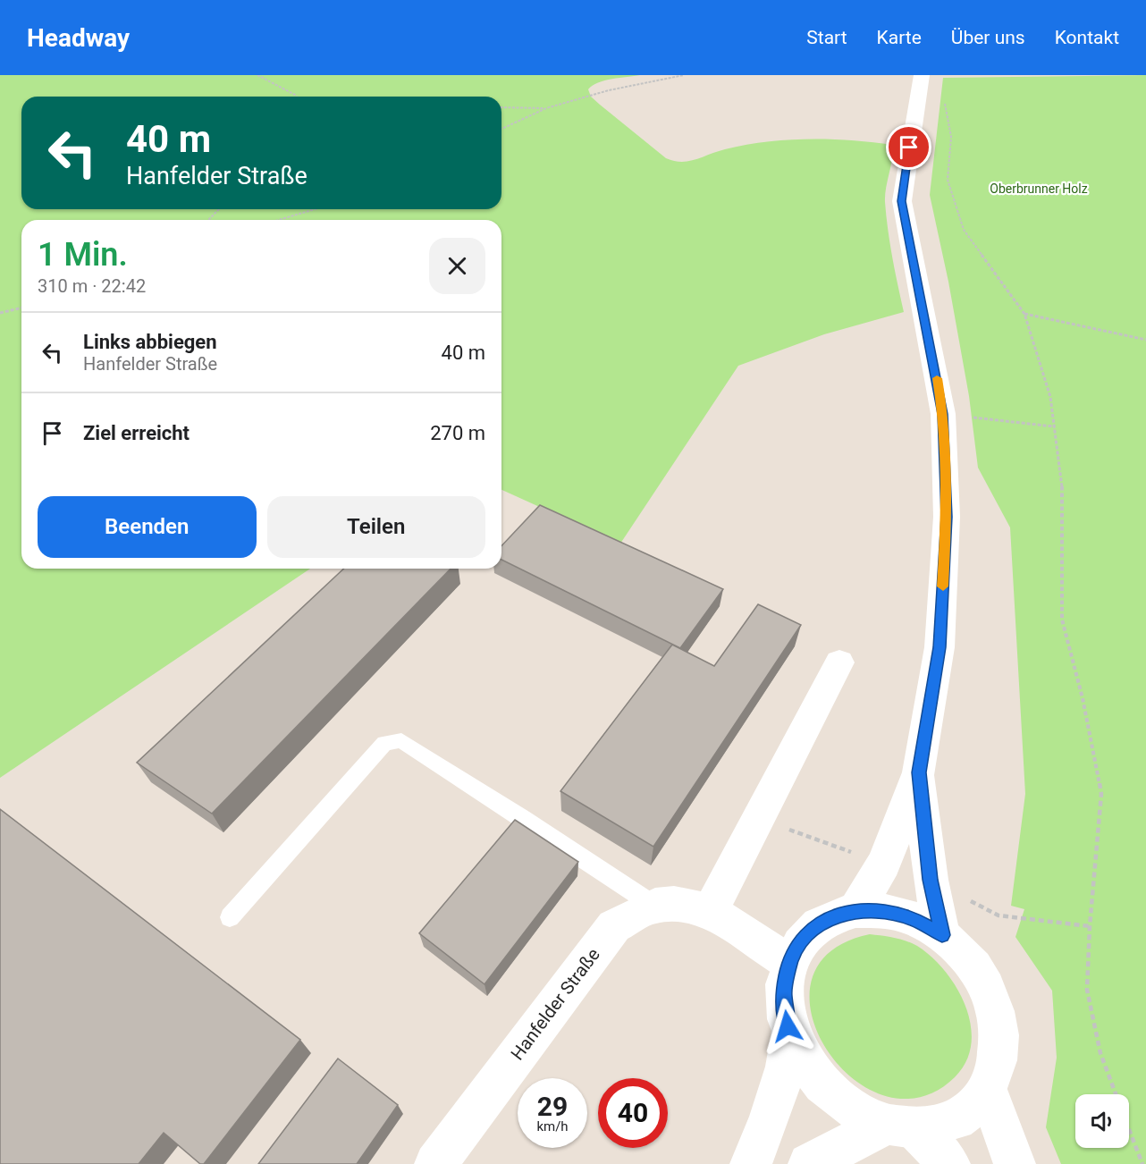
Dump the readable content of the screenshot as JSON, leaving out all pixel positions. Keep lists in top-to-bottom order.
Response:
{
  "streets": {
    "street": ["Hanfelder Straße"]
  },
  "parks": ["Oberbrunner Holz"],
  "page": {
    "header": "Headway",
    "nav": [
      "Start",
      "Karte",
      "Über uns",
      "Kontakt"
    ],
    "turn": ["40 m", "Hanfelder Straße"],
    "heading": ["1 Min.", "310 m · 22:42"],
    "list": [
      {
        "name": "Links abbiegen",
        "note": "Hanfelder Straße",
        "value": "40 m"
      },
      {
        "name": "Ziel erreicht",
        "value": "270 m"
      }
    ],
    "buttons": ["Beenden", "Teilen"],
    "speed": "29 km/h",
    "limit": "40"
  }
}
